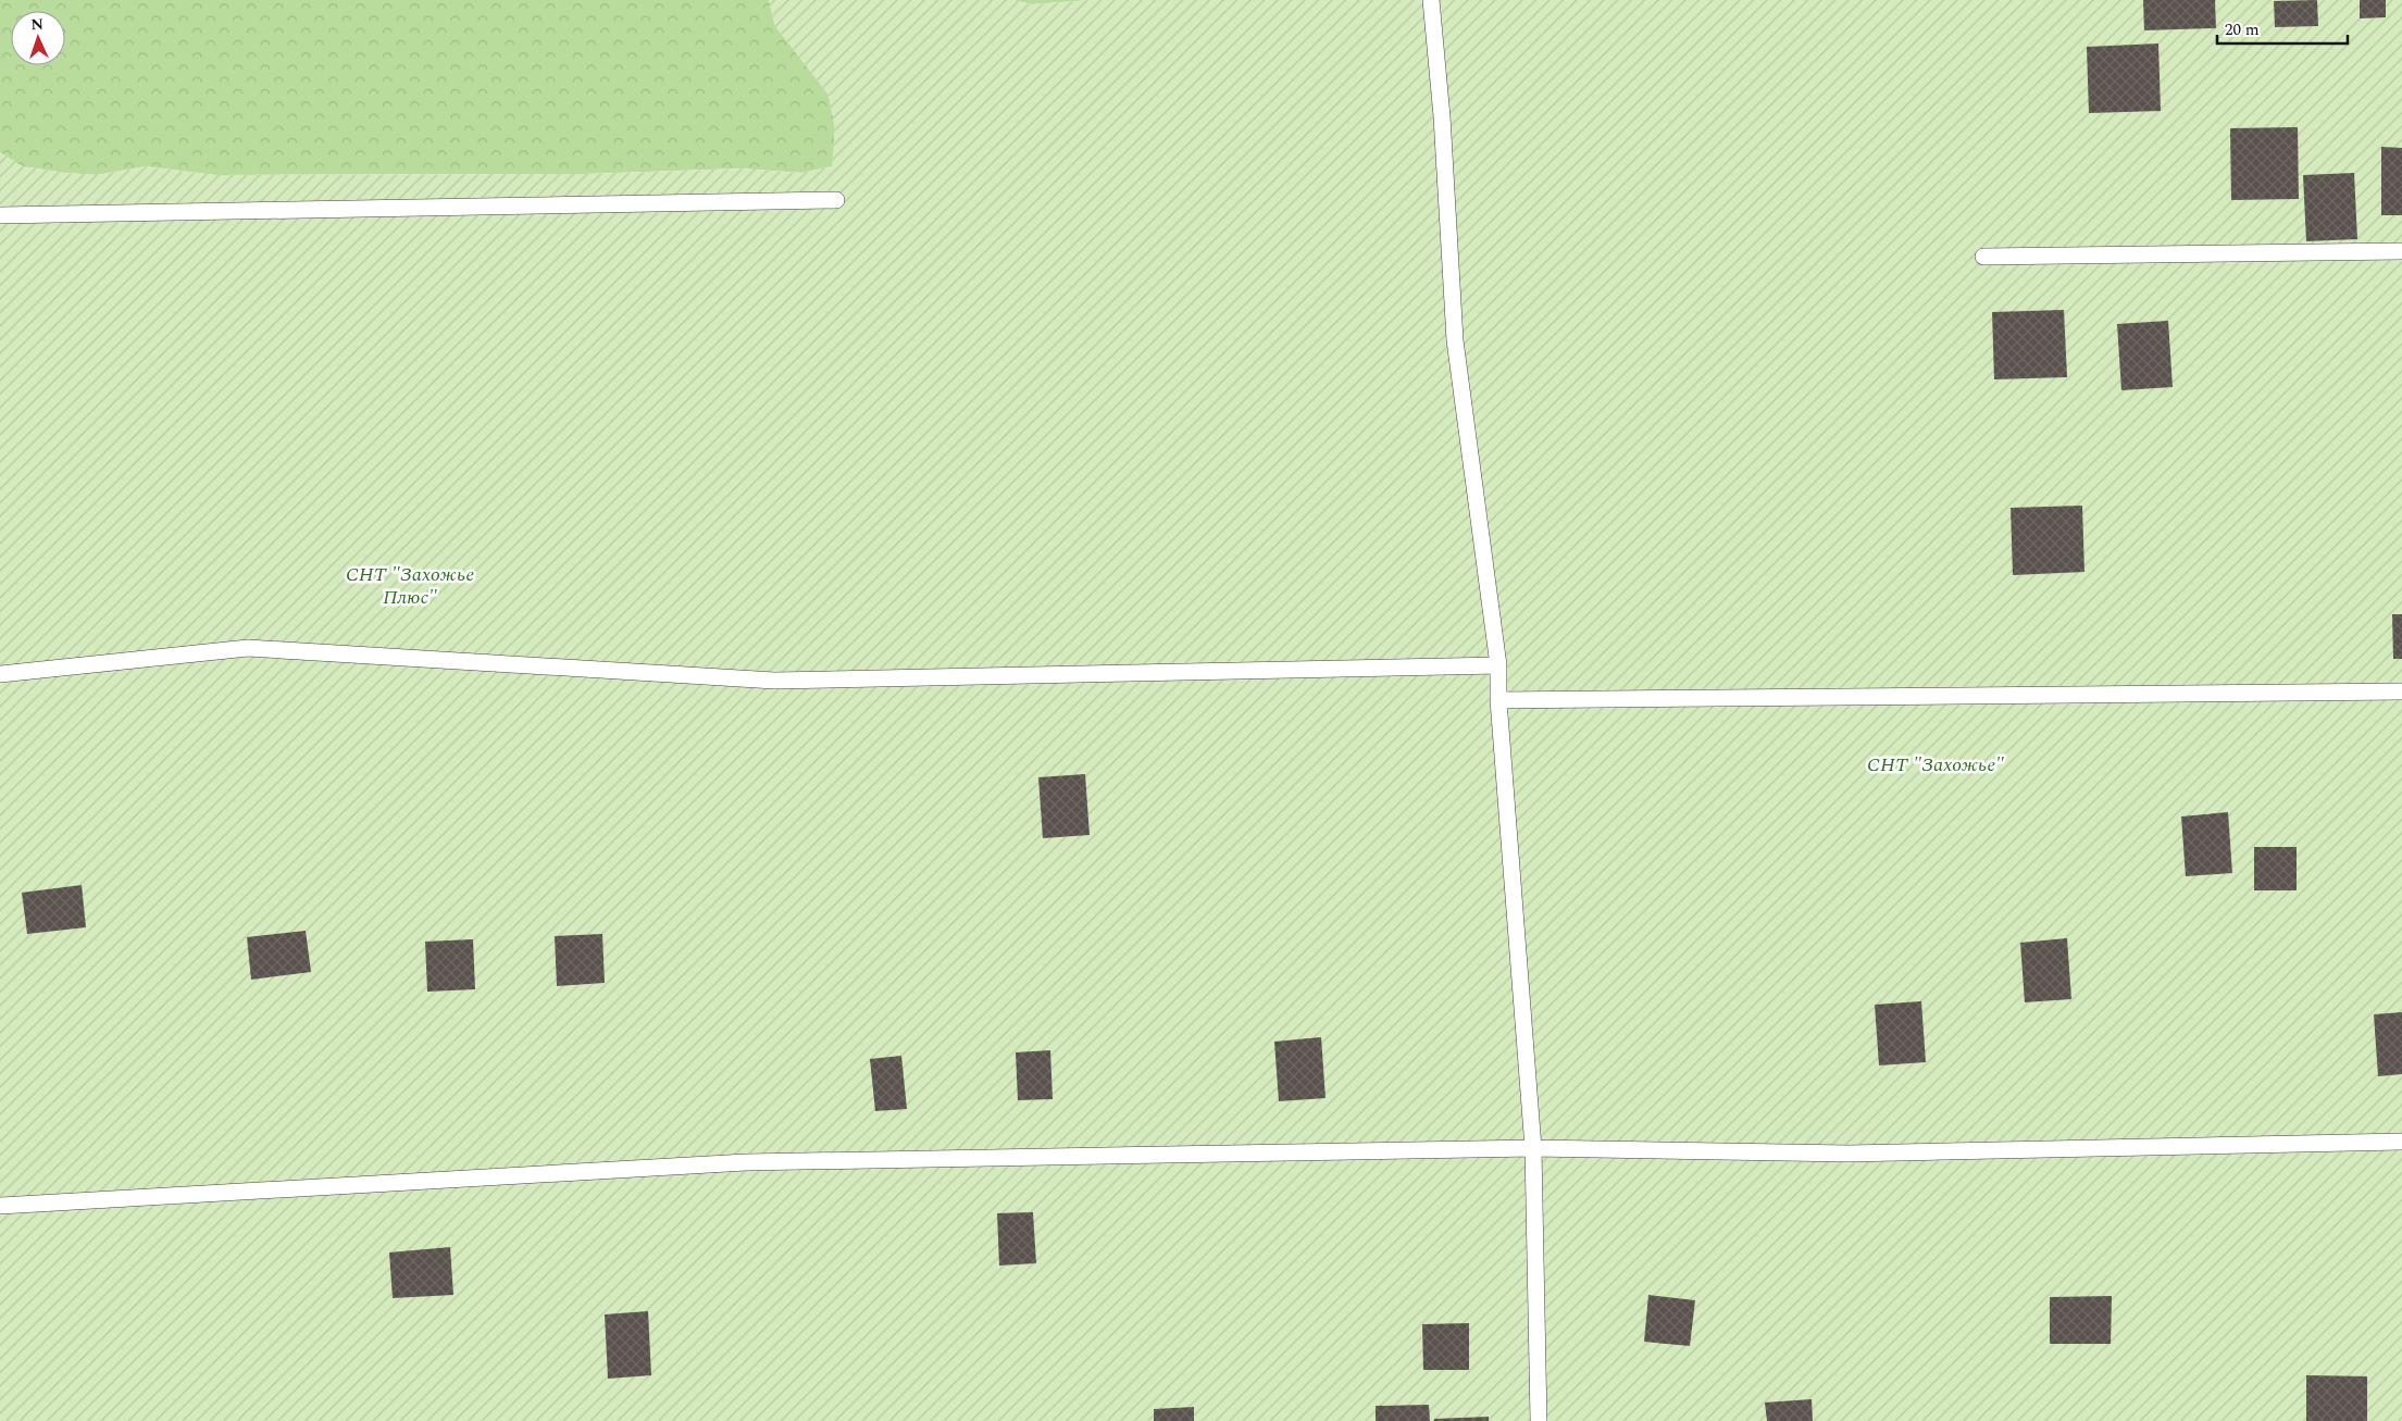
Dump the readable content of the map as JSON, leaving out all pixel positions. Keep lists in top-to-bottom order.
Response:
{
  "parks": ["СНТ \"Захожье Плюс\"", "СНТ \"Захожье\""],
  "scale_bar": "20 m",
  "north": "top"
}
